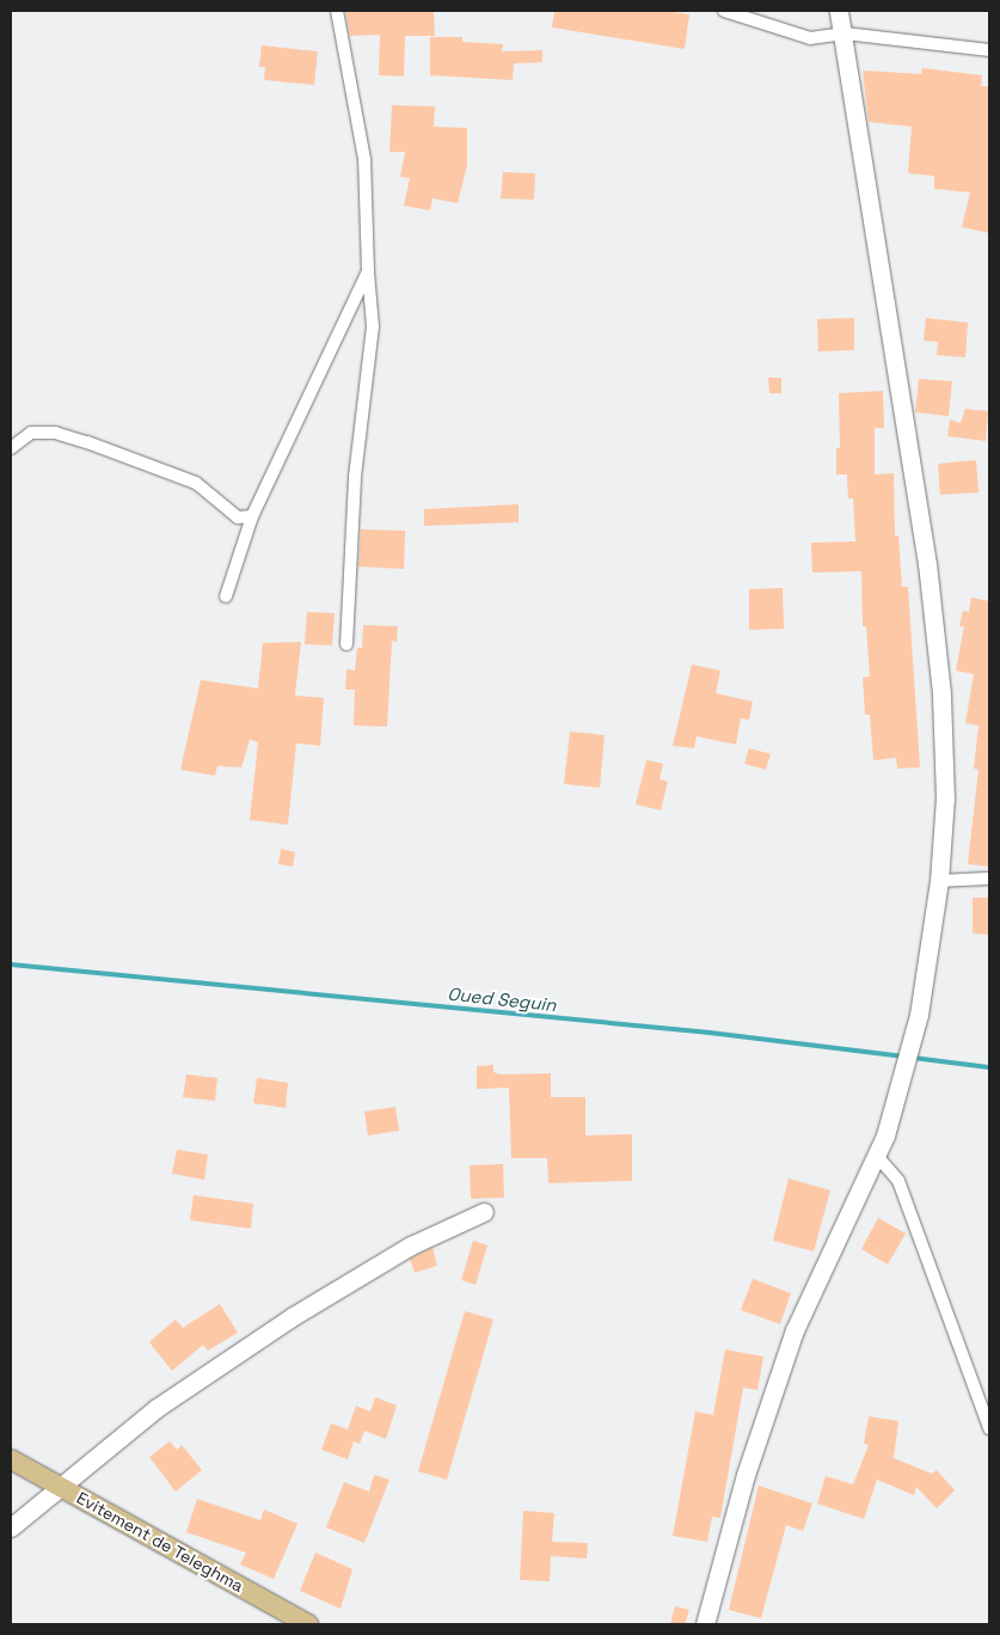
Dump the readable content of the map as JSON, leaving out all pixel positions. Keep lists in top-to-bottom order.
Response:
{
  "streets": {
    "main road": ["Evitement de Teleghma"]
  },
  "water": ["Oued Seguin"]
}
